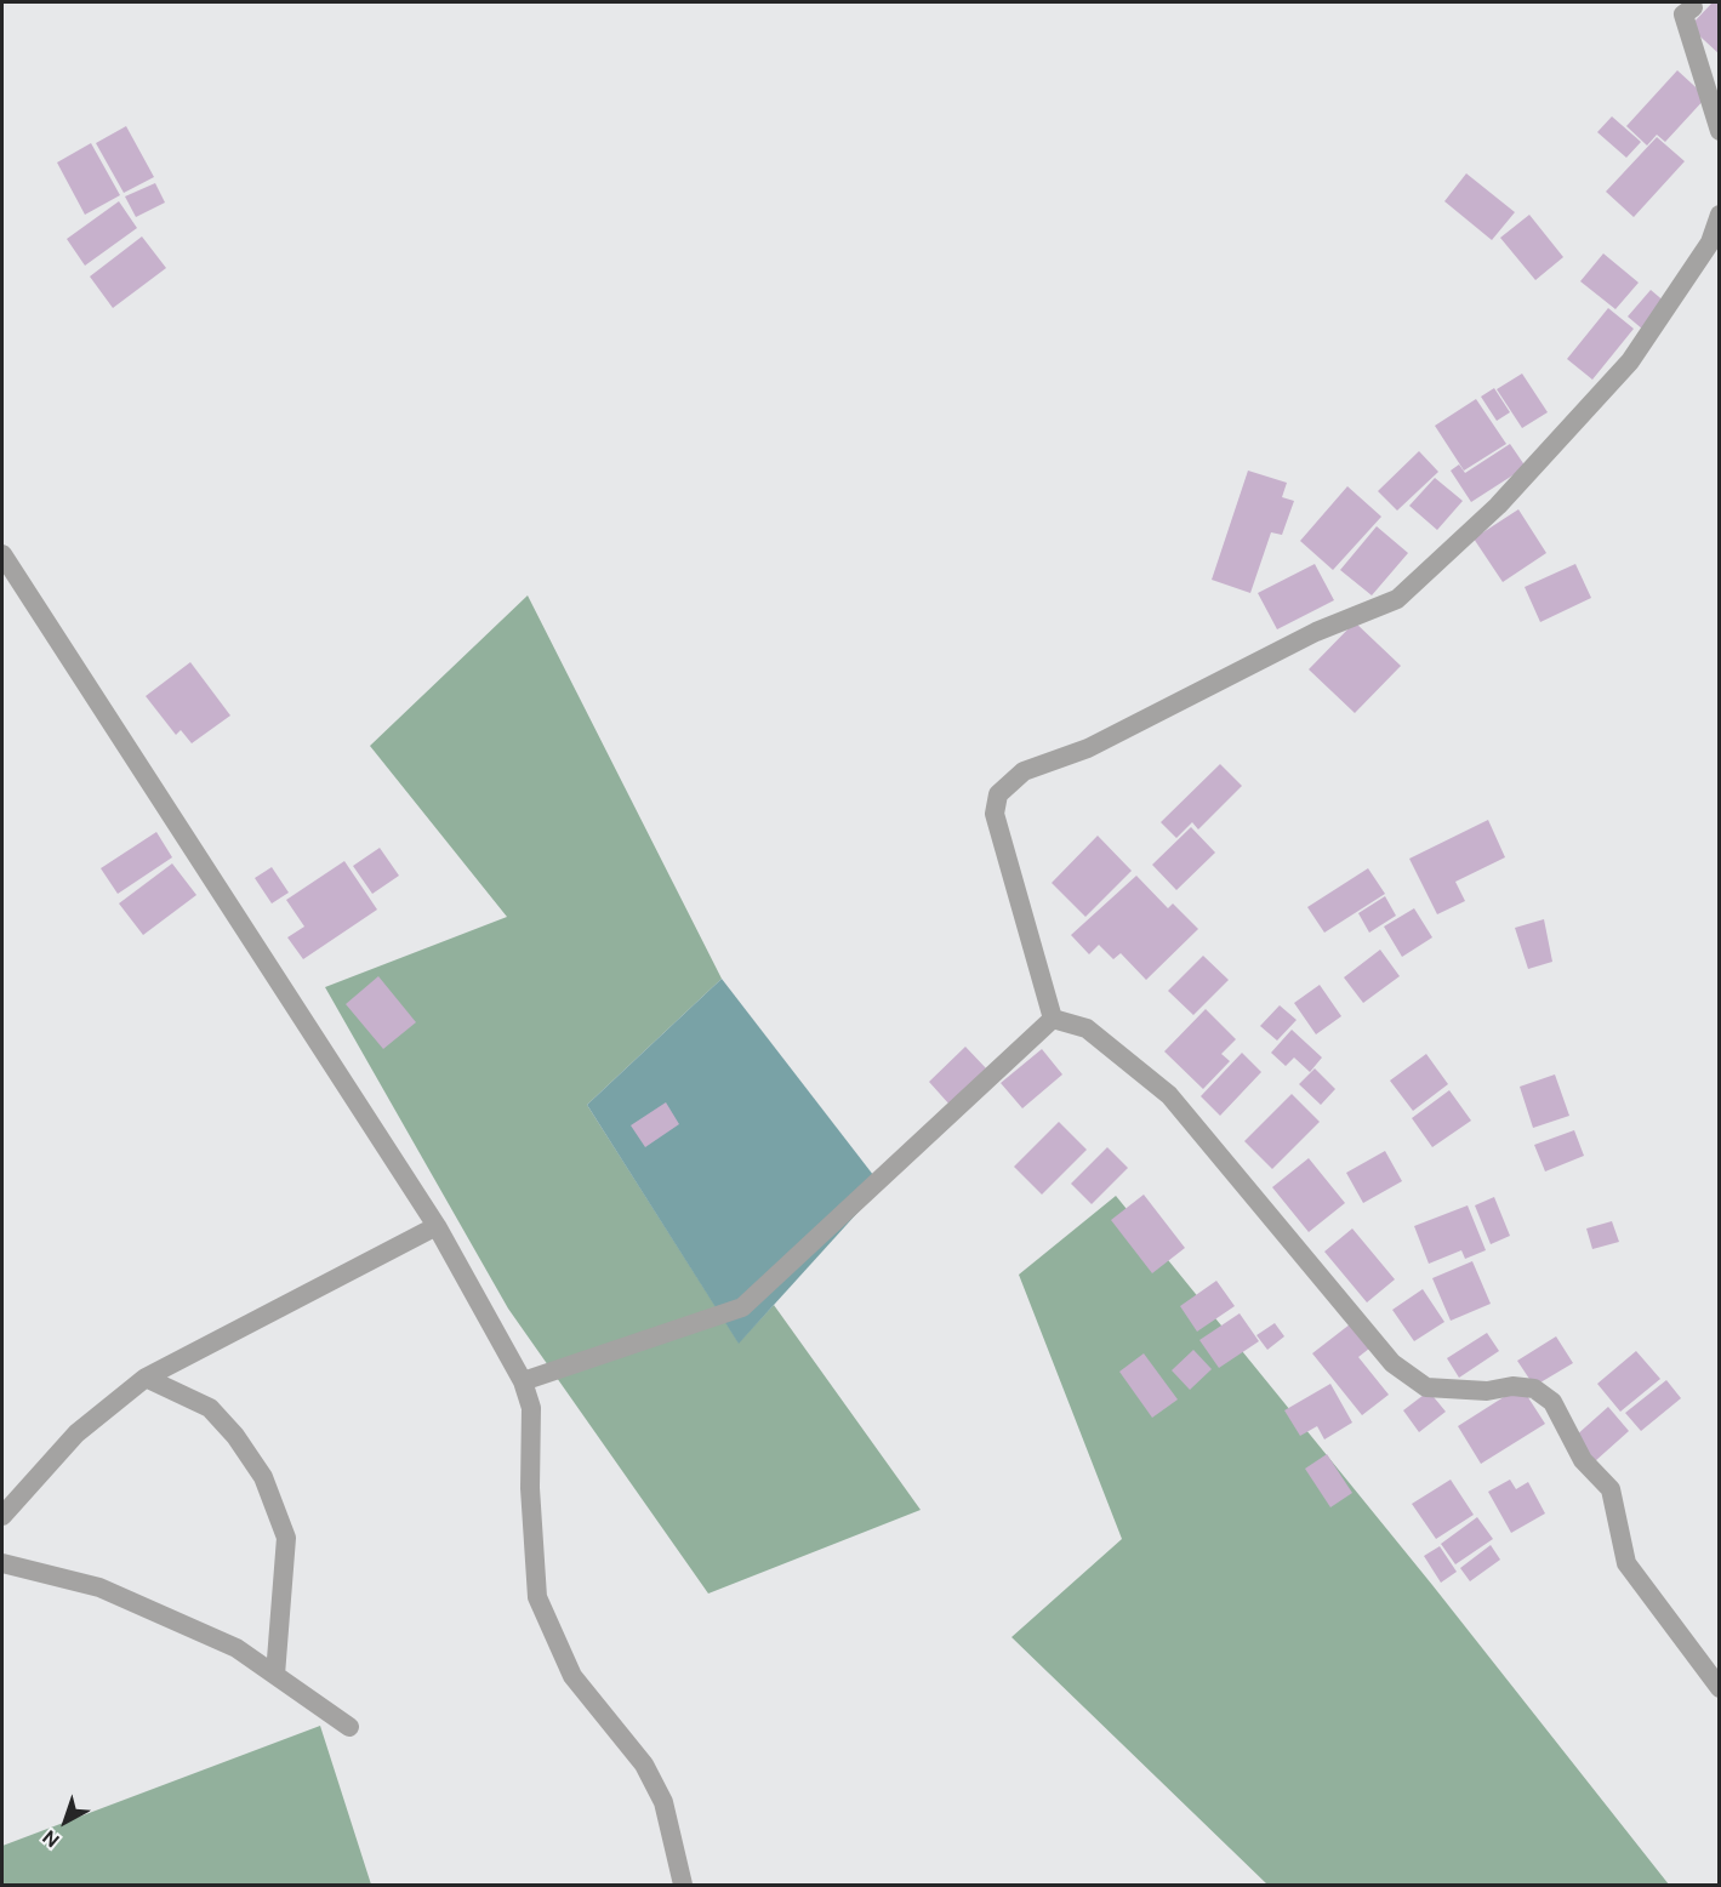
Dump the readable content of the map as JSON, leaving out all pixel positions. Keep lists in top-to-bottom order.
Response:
{
  "north": "bottom left"
}
